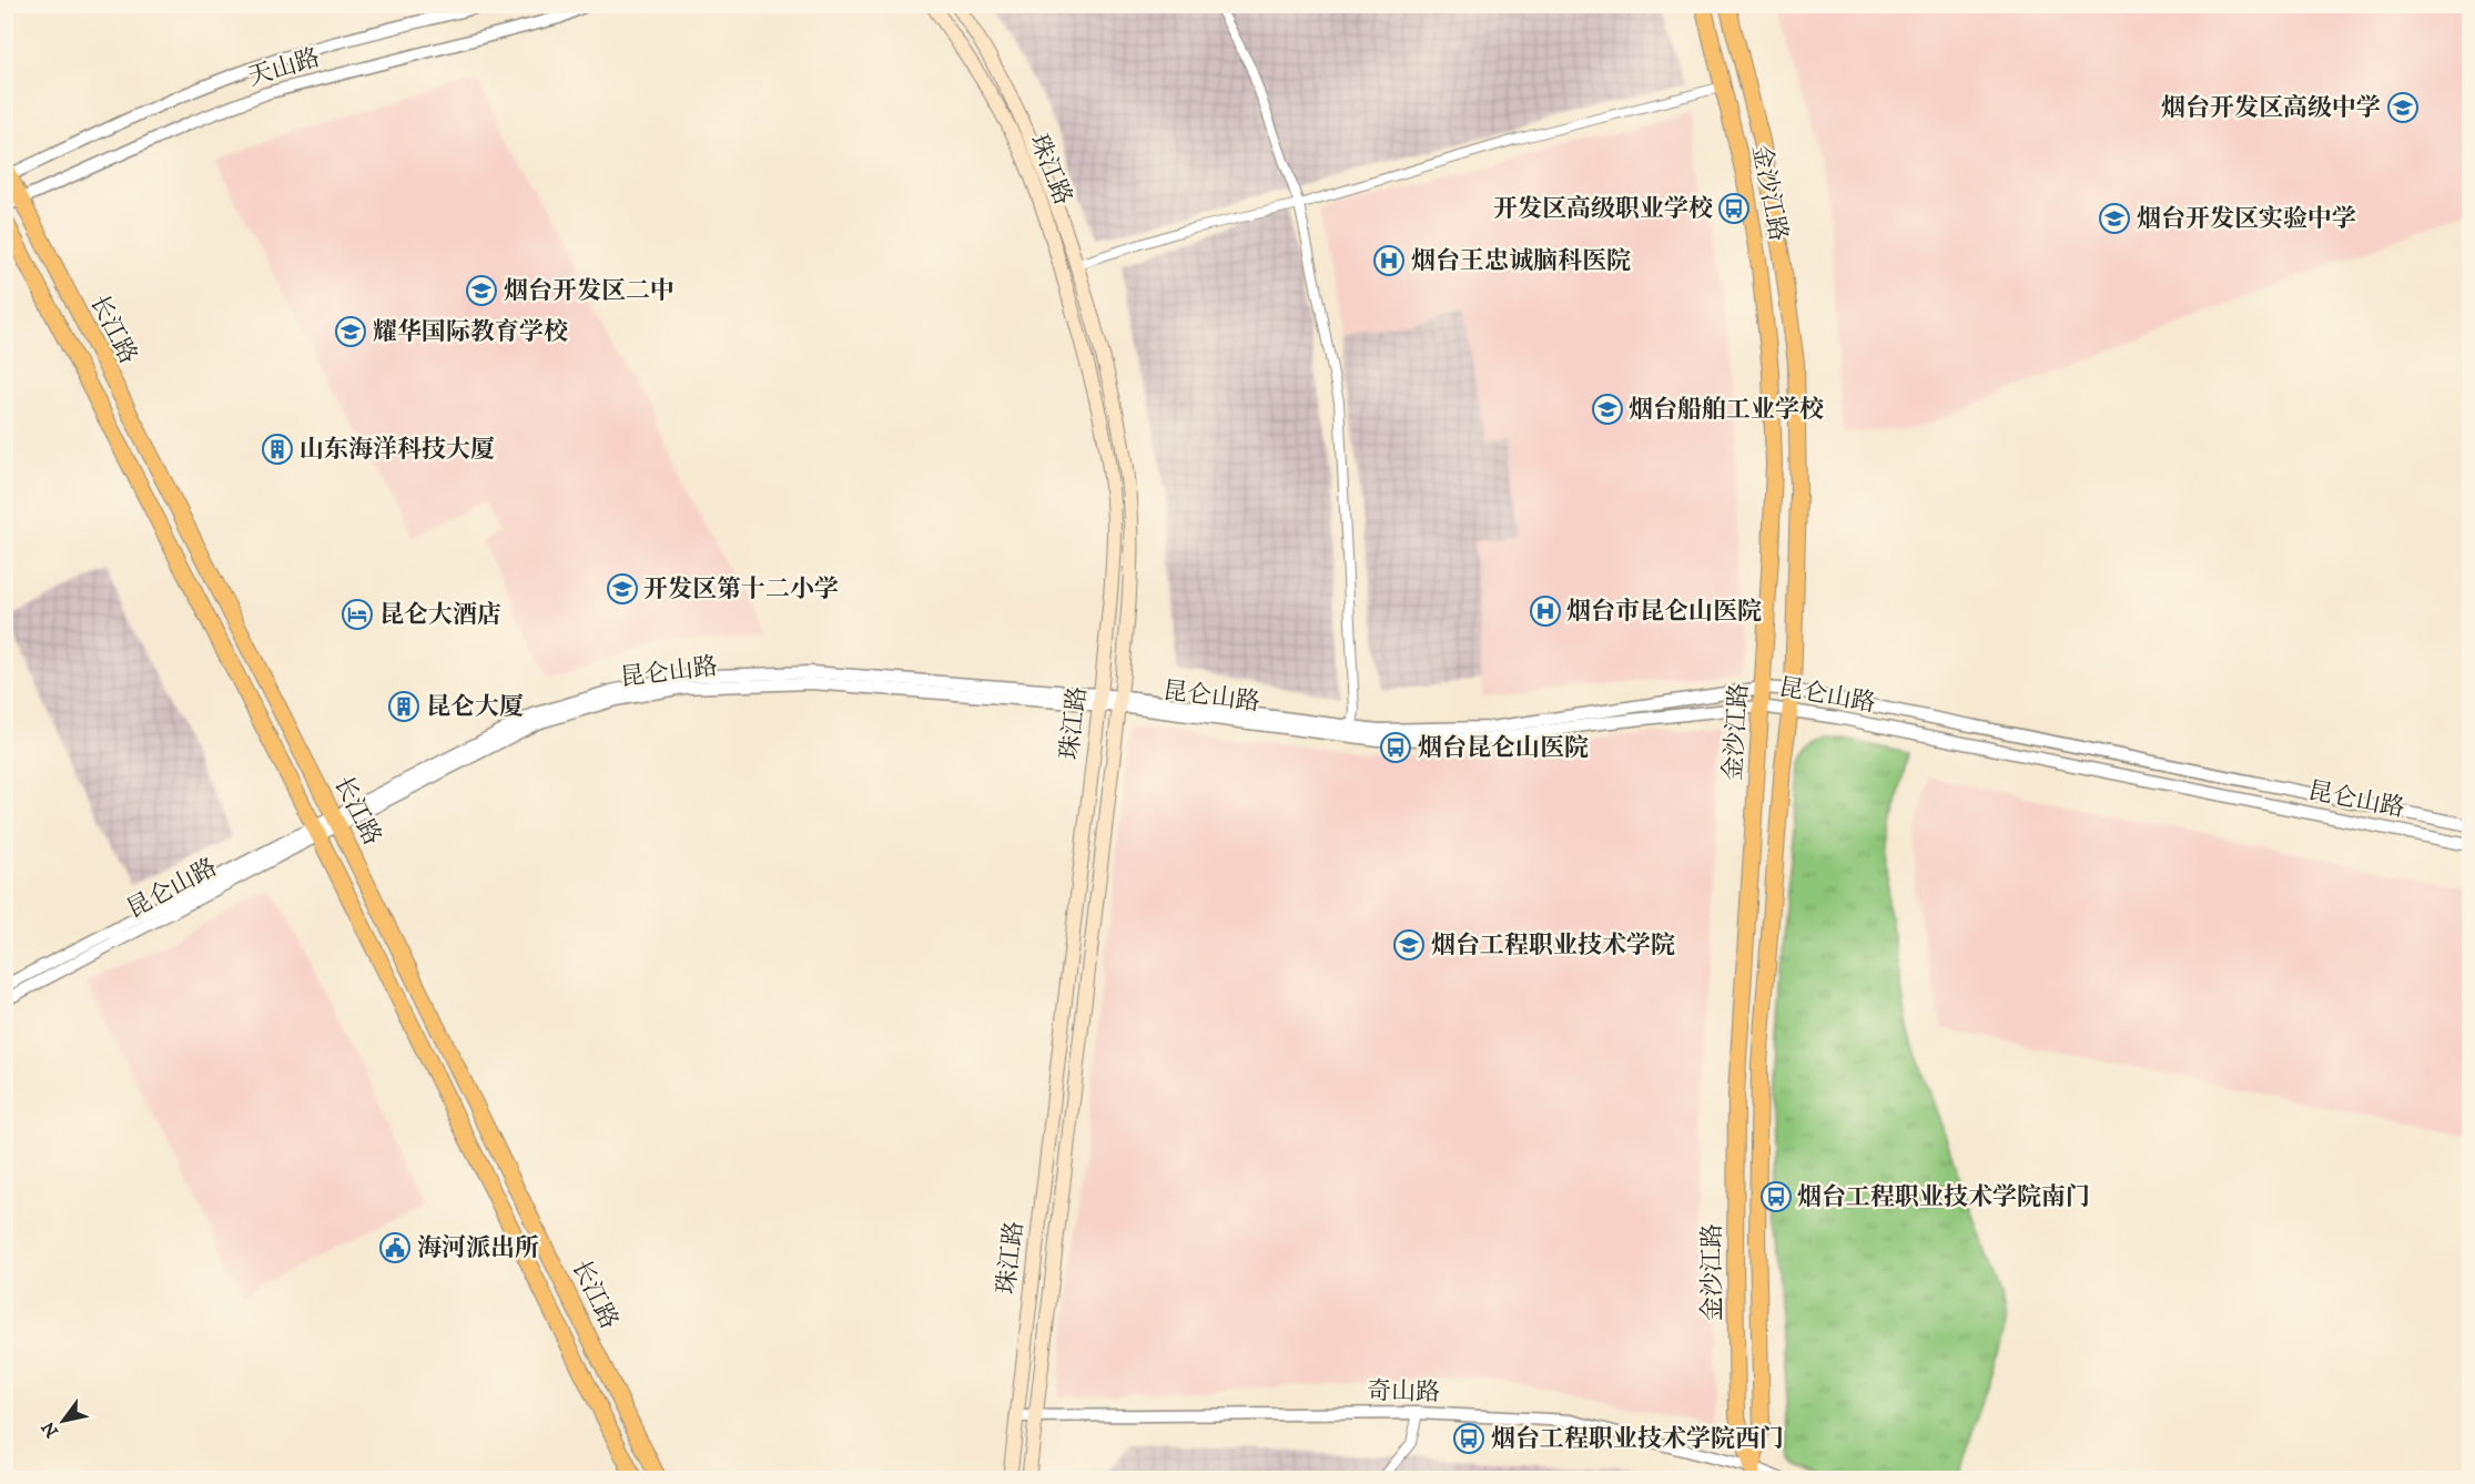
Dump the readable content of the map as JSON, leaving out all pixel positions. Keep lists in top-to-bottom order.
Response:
{
  "streets": {
    "main road": ["珠江路", "金沙江路", "长江路"],
    "street": ["天山路", "昆仑山路", "奇山路"]
  },
  "crossings": [
    ["天山路", "长江路"],
    ["珠江路", "昆仑山路"],
    ["珠江路", "奇山路"],
    ["金沙江路", "昆仑山路"],
    ["金沙江路", "奇山路"],
    ["长江路", "昆仑山路"]
  ],
  "places": {
    "school or university": [
      "烟台开发区高级中学",
      "烟台开发区实验中学",
      "烟台开发区二中",
      "耀华国际教育学校",
      "烟台船舶工业学校",
      "开发区第十二小学",
      "烟台工程职业技术学院"
    ],
    "bus stop": [
      "开发区高级职业学校",
      "烟台昆仑山医院",
      "烟台工程职业技术学院南门",
      "烟台工程职业技术学院西门"
    ],
    "hospital": ["烟台王忠诚脑科医院", "烟台市昆仑山医院"],
    "building": ["山东海洋科技大厦", "昆仑大厦"],
    "hotel": ["昆仑大酒店"],
    "public building": ["海河派出所"]
  },
  "north": "bottom left"
}
